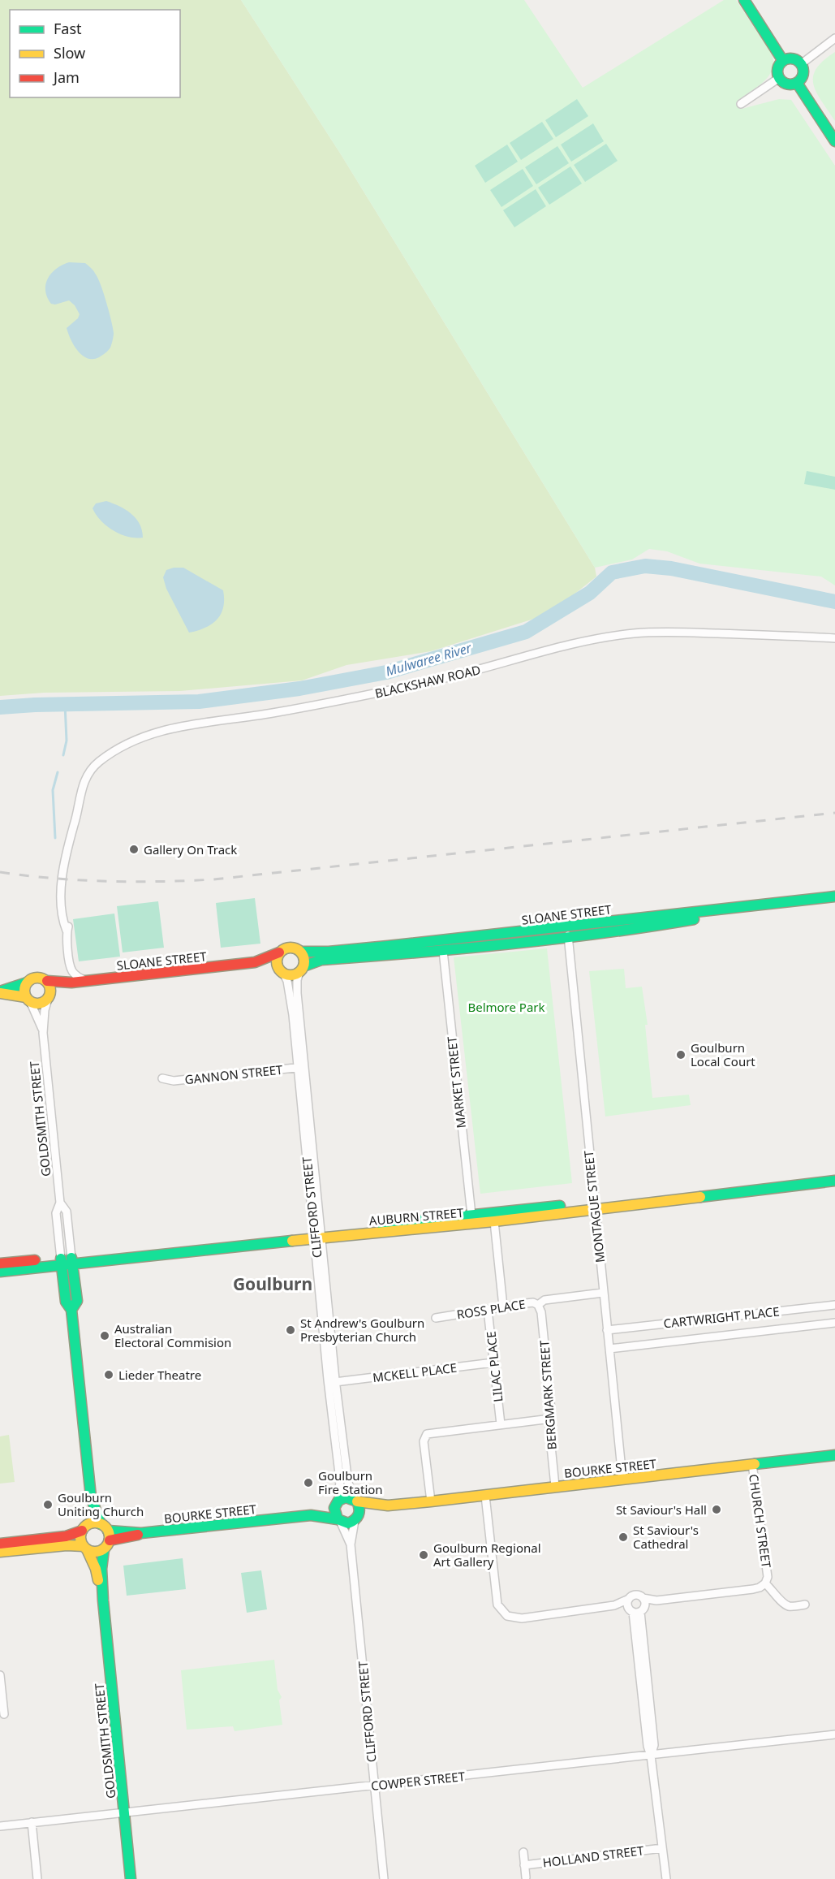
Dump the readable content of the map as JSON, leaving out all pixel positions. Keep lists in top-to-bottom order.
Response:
{
  "streets": {
    "main road": [
      "SLOANE STREET",
      "GOLDSMITH STREET",
      "AUBURN STREET",
      "BOURKE STREET"
    ],
    "street": [
      "BLACKSHAW ROAD",
      "GANNON STREET",
      "MARKET STREET",
      "MONTAGUE STREET",
      "CLIFFORD STREET",
      "ROSS PLACE",
      "CARTWRIGHT PLACE",
      "LILAC PLACE",
      "MCKELL PLACE",
      "BERGMARK STREET",
      "CHURCH STREET",
      "COWPER STREET",
      "HOLLAND STREET"
    ]
  },
  "crossings": [
    ["SLOANE STREET", "MARKET STREET"],
    ["SLOANE STREET", "GOLDSMITH STREET"],
    ["SLOANE STREET", "MONTAGUE STREET"],
    ["SLOANE STREET", "CLIFFORD STREET"],
    ["GANNON STREET", "CLIFFORD STREET"],
    ["MARKET STREET", "AUBURN STREET"],
    ["GOLDSMITH STREET", "AUBURN STREET"],
    ["GOLDSMITH STREET", "BOURKE STREET"],
    ["GOLDSMITH STREET", "COWPER STREET"],
    ["MONTAGUE STREET", "AUBURN STREET"],
    ["MONTAGUE STREET", "ROSS PLACE"],
    ["MONTAGUE STREET", "CARTWRIGHT PLACE"],
    ["MONTAGUE STREET", "BOURKE STREET"],
    ["CLIFFORD STREET", "AUBURN STREET"],
    ["CLIFFORD STREET", "MCKELL PLACE"],
    ["CLIFFORD STREET", "BOURKE STREET"],
    ["CLIFFORD STREET", "COWPER STREET"],
    ["ROSS PLACE", "LILAC PLACE"],
    ["ROSS PLACE", "BERGMARK STREET"],
    ["LILAC PLACE", "MCKELL PLACE"],
    ["BERGMARK STREET", "BOURKE STREET"],
    ["BOURKE STREET", "CHURCH STREET"]
  ],
  "districts": ["Goulburn"],
  "water": ["Mulwaree River"],
  "parks": ["Belmore Park"],
  "places": [
    "Gallery On Track",
    "Goulburn Local Court",
    "St Andrew's Goulburn Presbyterian Church",
    "Australian Electoral Commision",
    "Lieder Theatre",
    "Goulburn Fire Station",
    "Goulburn Uniting Church",
    "St Saviour's Hall",
    "St Saviour's Cathedral",
    "Goulburn Regional Art Gallery"
  ],
  "legend": ["Fast", "Slow", "Jam"]
}
